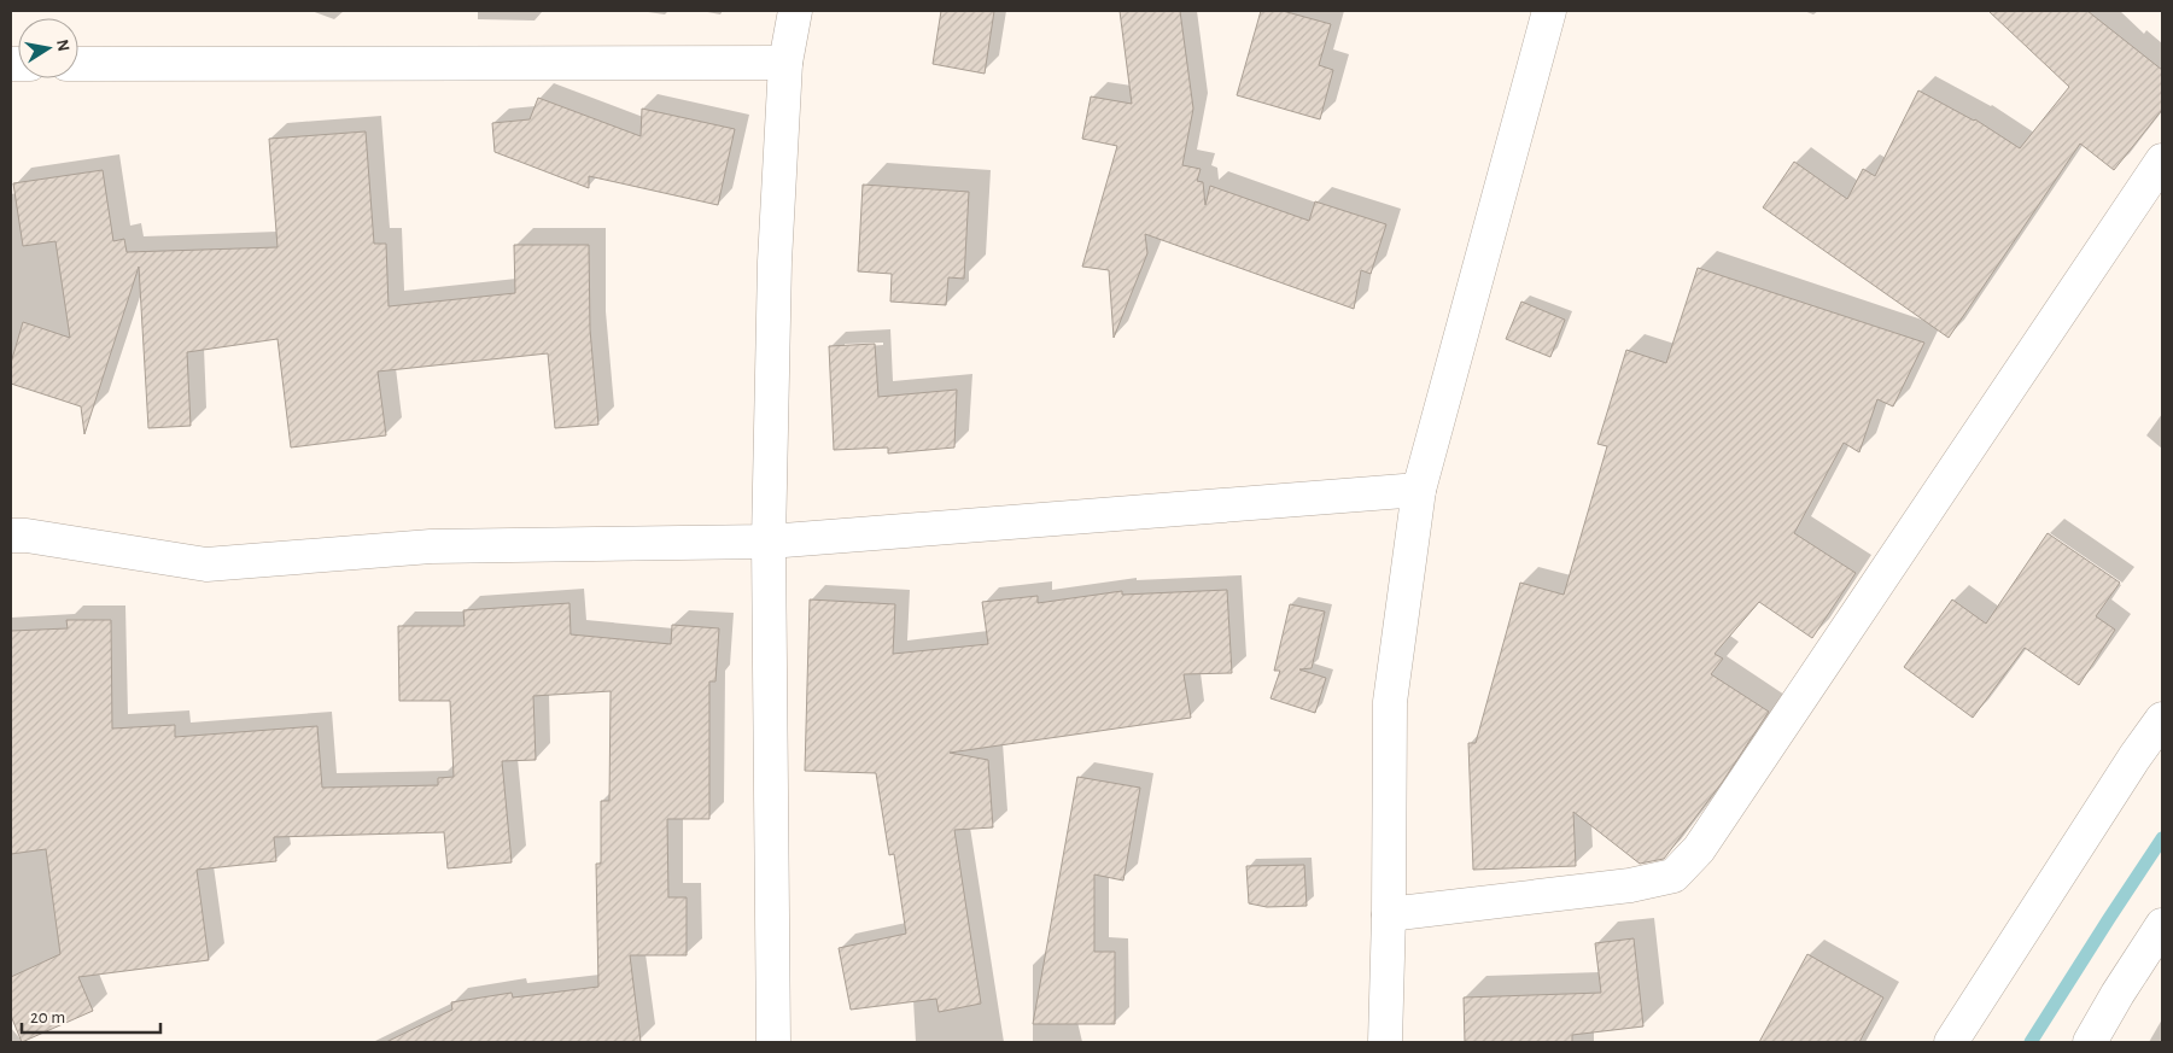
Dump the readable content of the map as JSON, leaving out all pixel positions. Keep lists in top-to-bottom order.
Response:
{
  "scale_bar": "20 m",
  "north": "right"
}
